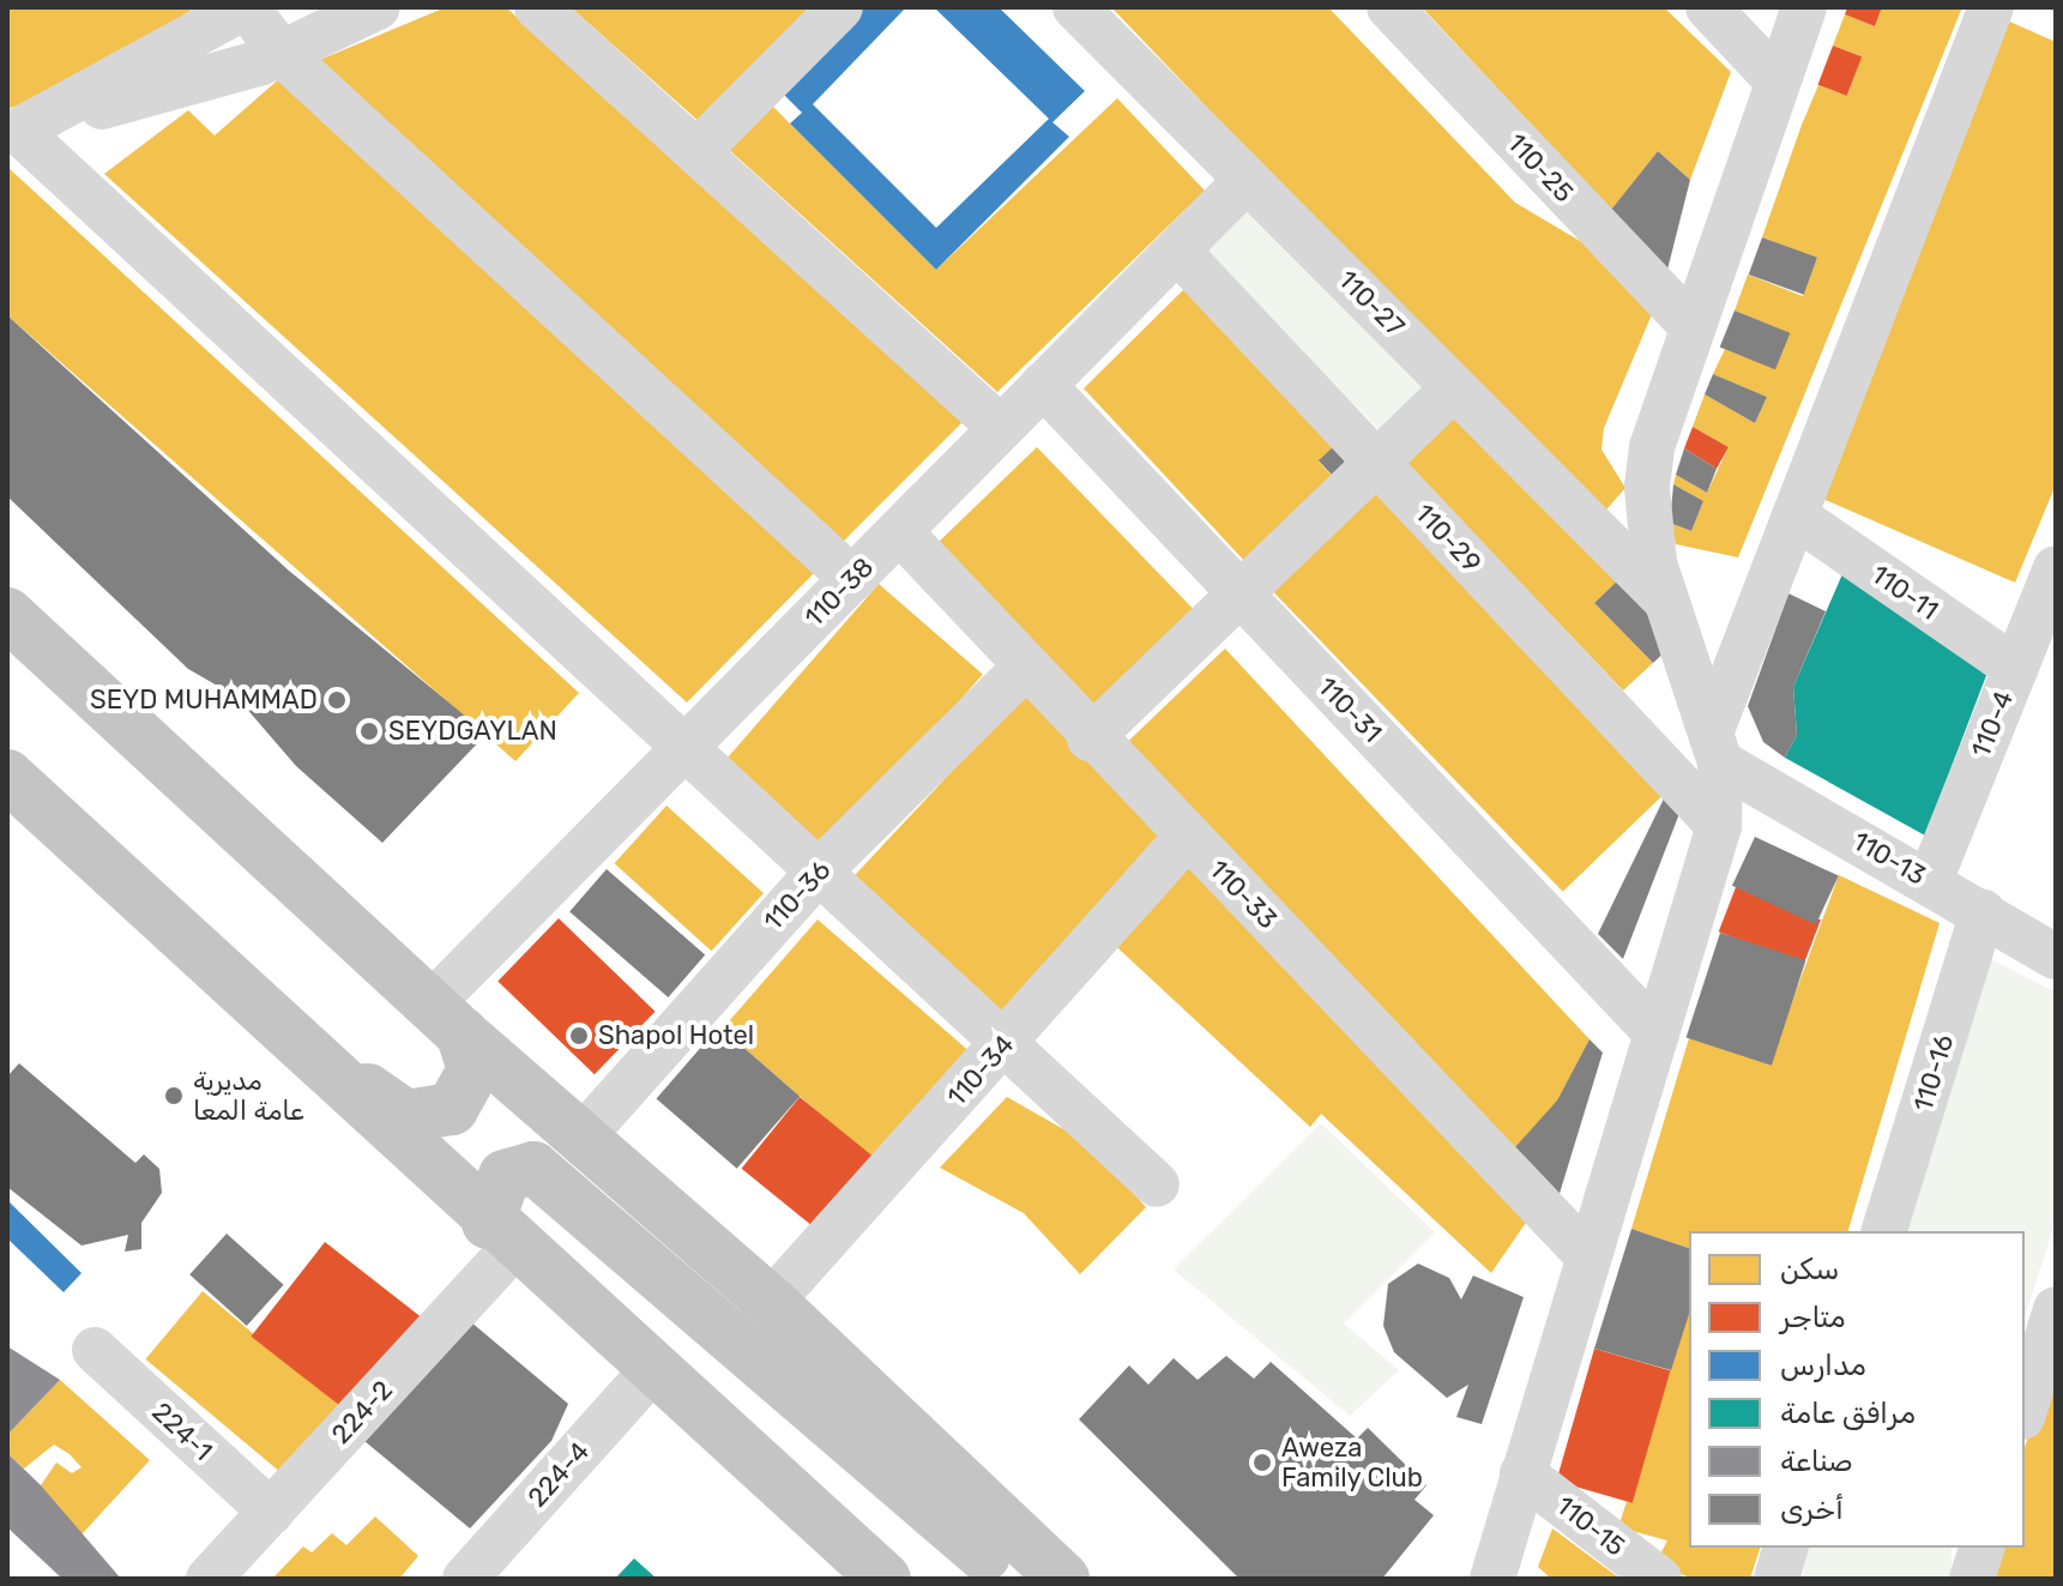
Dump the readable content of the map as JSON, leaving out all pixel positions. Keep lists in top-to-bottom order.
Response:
{
  "streets": {
    "street": [
      "110-25",
      "110-27",
      "110-29",
      "110-38",
      "110-11",
      "110-31",
      "110-4",
      "110-13",
      "110-33",
      "110-36",
      "110-34",
      "110-16",
      "224-2",
      "224-1",
      "224-4",
      "110-15"
    ]
  },
  "crossings": [
    ["110-27", "110-38"],
    ["110-29", "110-38"],
    ["110-38", "110-31"],
    ["110-38", "110-33"],
    ["110-11", "110-4"],
    ["110-4", "110-13"],
    ["110-13", "110-16"],
    ["110-33", "110-36"],
    ["110-33", "110-34"],
    ["224-2", "224-1"]
  ],
  "places": [
    "SEYD MUHAMMAD",
    "SEYDGAYLAN",
    "Shapol Hotel",
    "مدیریة عامة المعا",
    "Aweza Family Club"
  ],
  "legend": [
    "سكن",
    "متاجر",
    "مدارس",
    "مرافق عامة",
    "صناعة",
    "أخرى"
  ]
}
